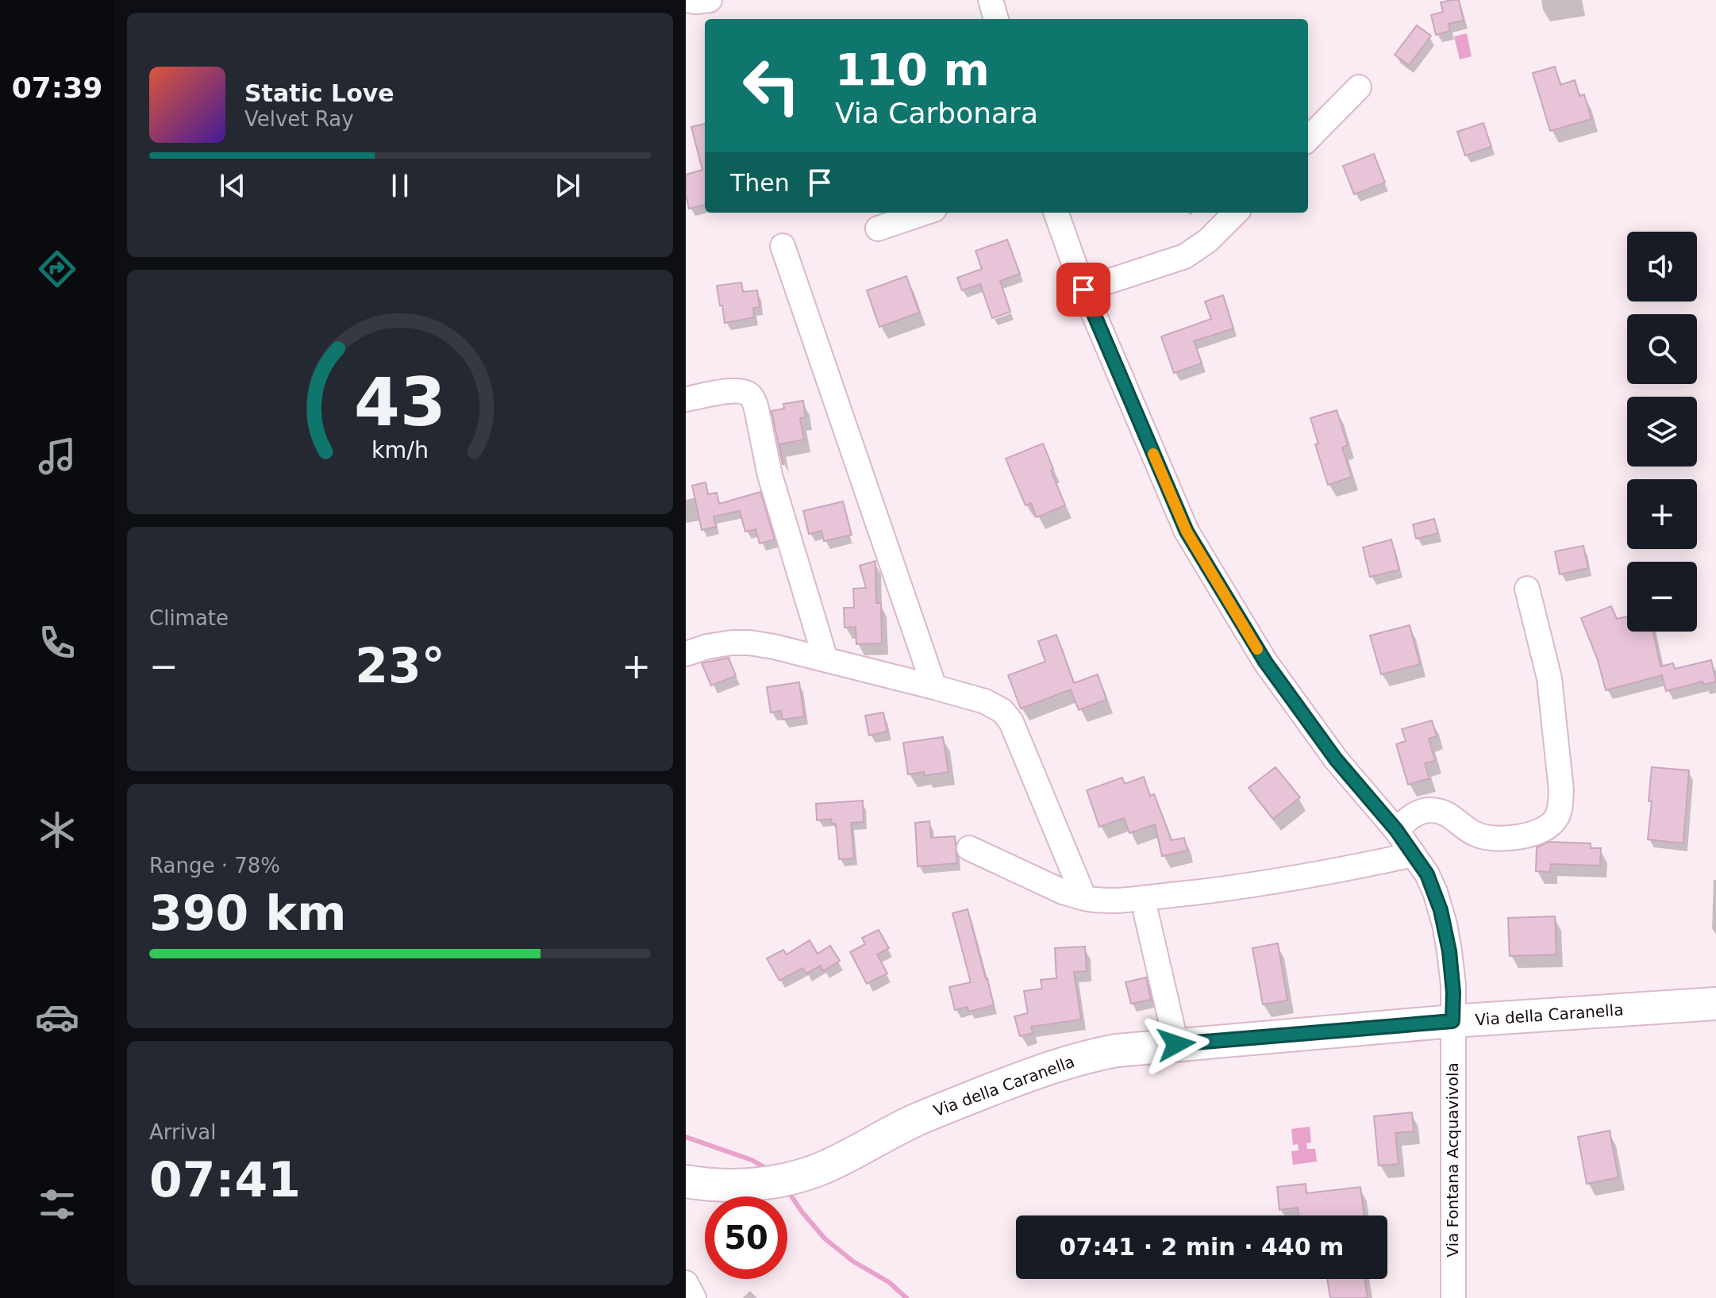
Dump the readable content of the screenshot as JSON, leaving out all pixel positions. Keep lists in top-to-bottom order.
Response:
{
  "streets": {
    "main road": ["Via della Caranella"],
    "street": ["Via Fontana Acquavivola"]
  },
  "crossings": [
    ["Via della Caranella", "Via Fontana Acquavivola"]
  ],
  "page": {
    "tabs": "07:39",
    "turn": ["110 m", "Via Carbonara"],
    "song": ["Static Love", "Velvet Ray"],
    "then": "Then",
    "map_buttons": ["+", "−"],
    "tile": [
      "Climate",
      ["Range · 78%", "390 km"],
      ["Arrival", "07:41"]
    ],
    "heat": ["−", "23°", "+"],
    "limit": "50",
    "trip": "07:41 · 2 min · 440 m",
    "gauge": ["43", "km/h"]
  }
}
